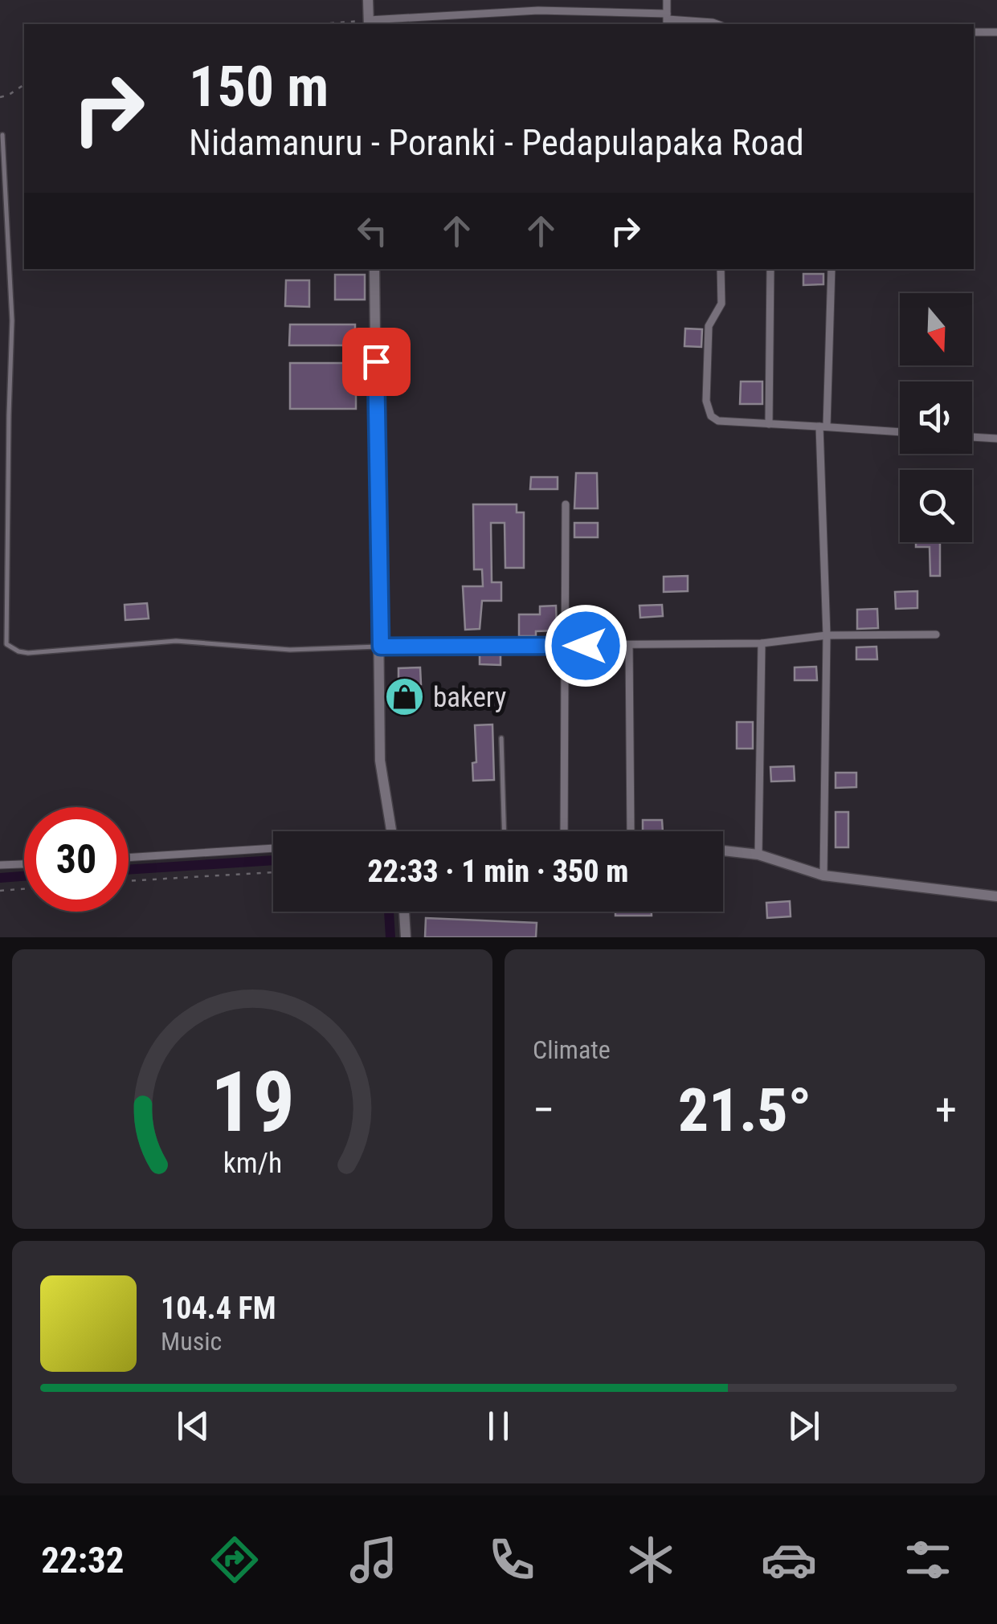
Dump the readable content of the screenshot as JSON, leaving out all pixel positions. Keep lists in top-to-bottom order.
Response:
{
  "places": {
    "shop": ["bakery"]
  },
  "north": "bottom",
  "page": {
    "turn": ["150 m", "Nidamanuru - Poranki - Pedapulapaka Road"],
    "limit": "30",
    "trip": "22:33 · 1 min · 350 m",
    "tile": "Climate",
    "heat": ["−", "21.5°", "+"],
    "song": ["104.4 FM", "Music"],
    "tabs": "22:32",
    "gauge": ["19", "km/h"]
  }
}
